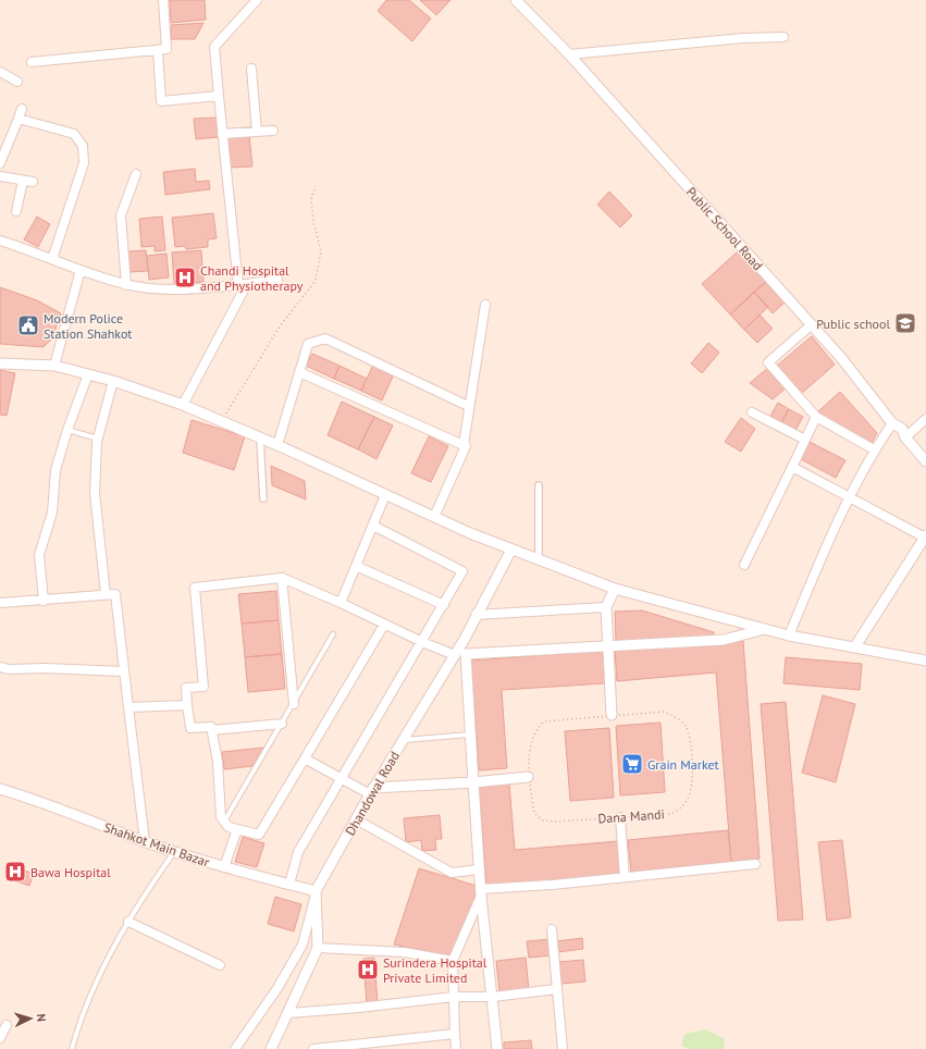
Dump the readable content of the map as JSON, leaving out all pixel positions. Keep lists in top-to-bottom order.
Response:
{
  "streets": {
    "street": ["Public School Road", "Dhandowal Road", "Shahkot Main Bazar"],
    "path": ["Dana Mandi"]
  },
  "crossings": [
    ["Dhandowal Road", "Shahkot Main Bazar"]
  ],
  "places": {
    "hospital": ["Chandi Hospital and Physiotherapy", "Bawa Hospital", "Surindera Hospital Private Limited"],
    "school or university": ["Public school"],
    "public building": ["Modern Police Station Shahkot"],
    "supermarket": ["Grain Market"]
  },
  "north": "right"
}
